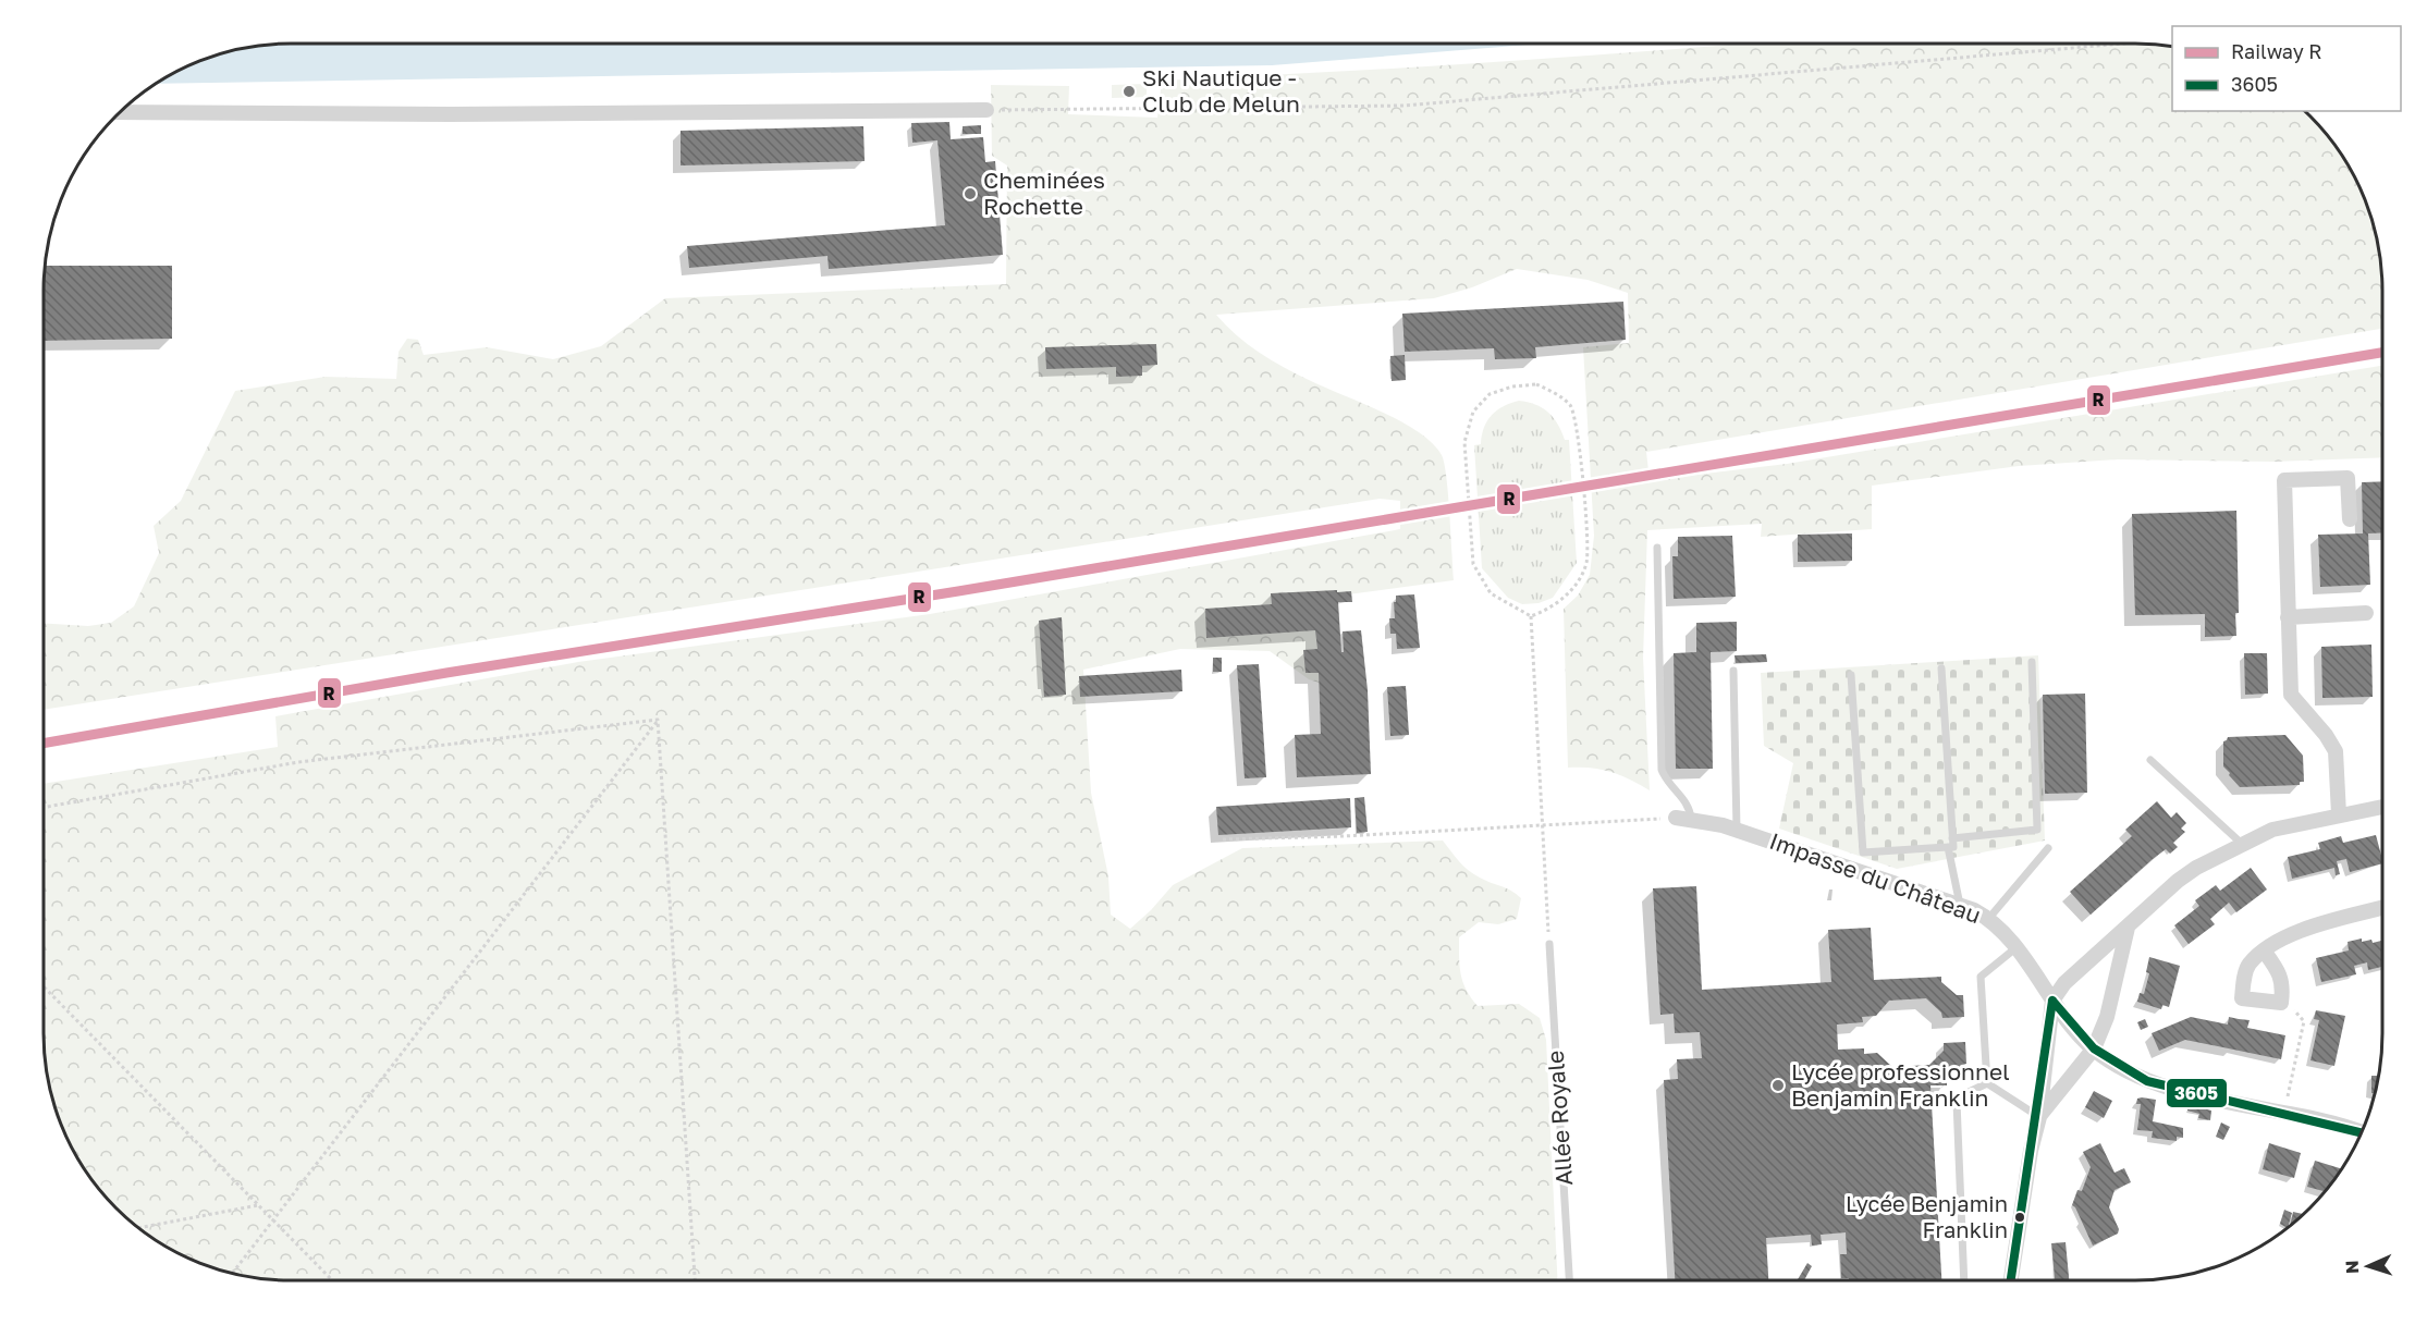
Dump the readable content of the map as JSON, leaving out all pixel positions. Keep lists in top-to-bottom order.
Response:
{
  "streets": {
    "street": ["Impasse du Château"],
    "lane": ["Allée Royale"]
  },
  "places": [
    "Ski Nautique - Club de Melun",
    "Cheminées Rochette",
    "Lycée professionnel Benjamin Franklin",
    "Lycée Benjamin Franklin"
  ],
  "lines": ["rail line R", "transit line 3605"],
  "legend": ["Railway R", "3605"],
  "north": "left"
}
